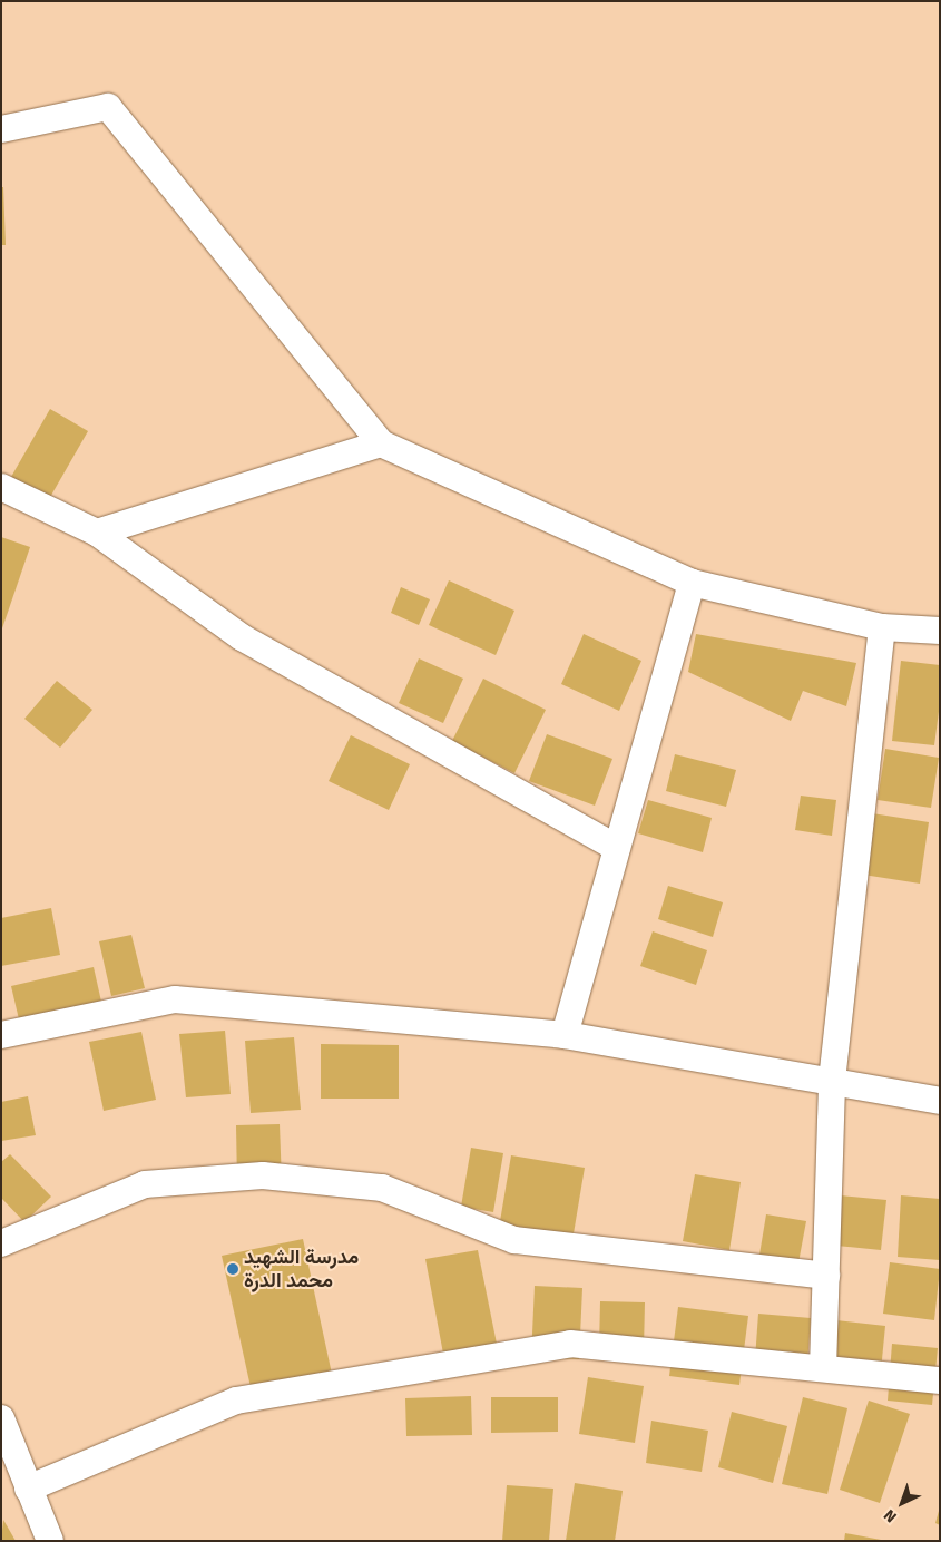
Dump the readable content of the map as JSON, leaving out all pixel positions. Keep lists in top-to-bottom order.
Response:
{
  "places": ["مدرسة الشهيد محمد الدرة"],
  "north": "bottom left"
}
